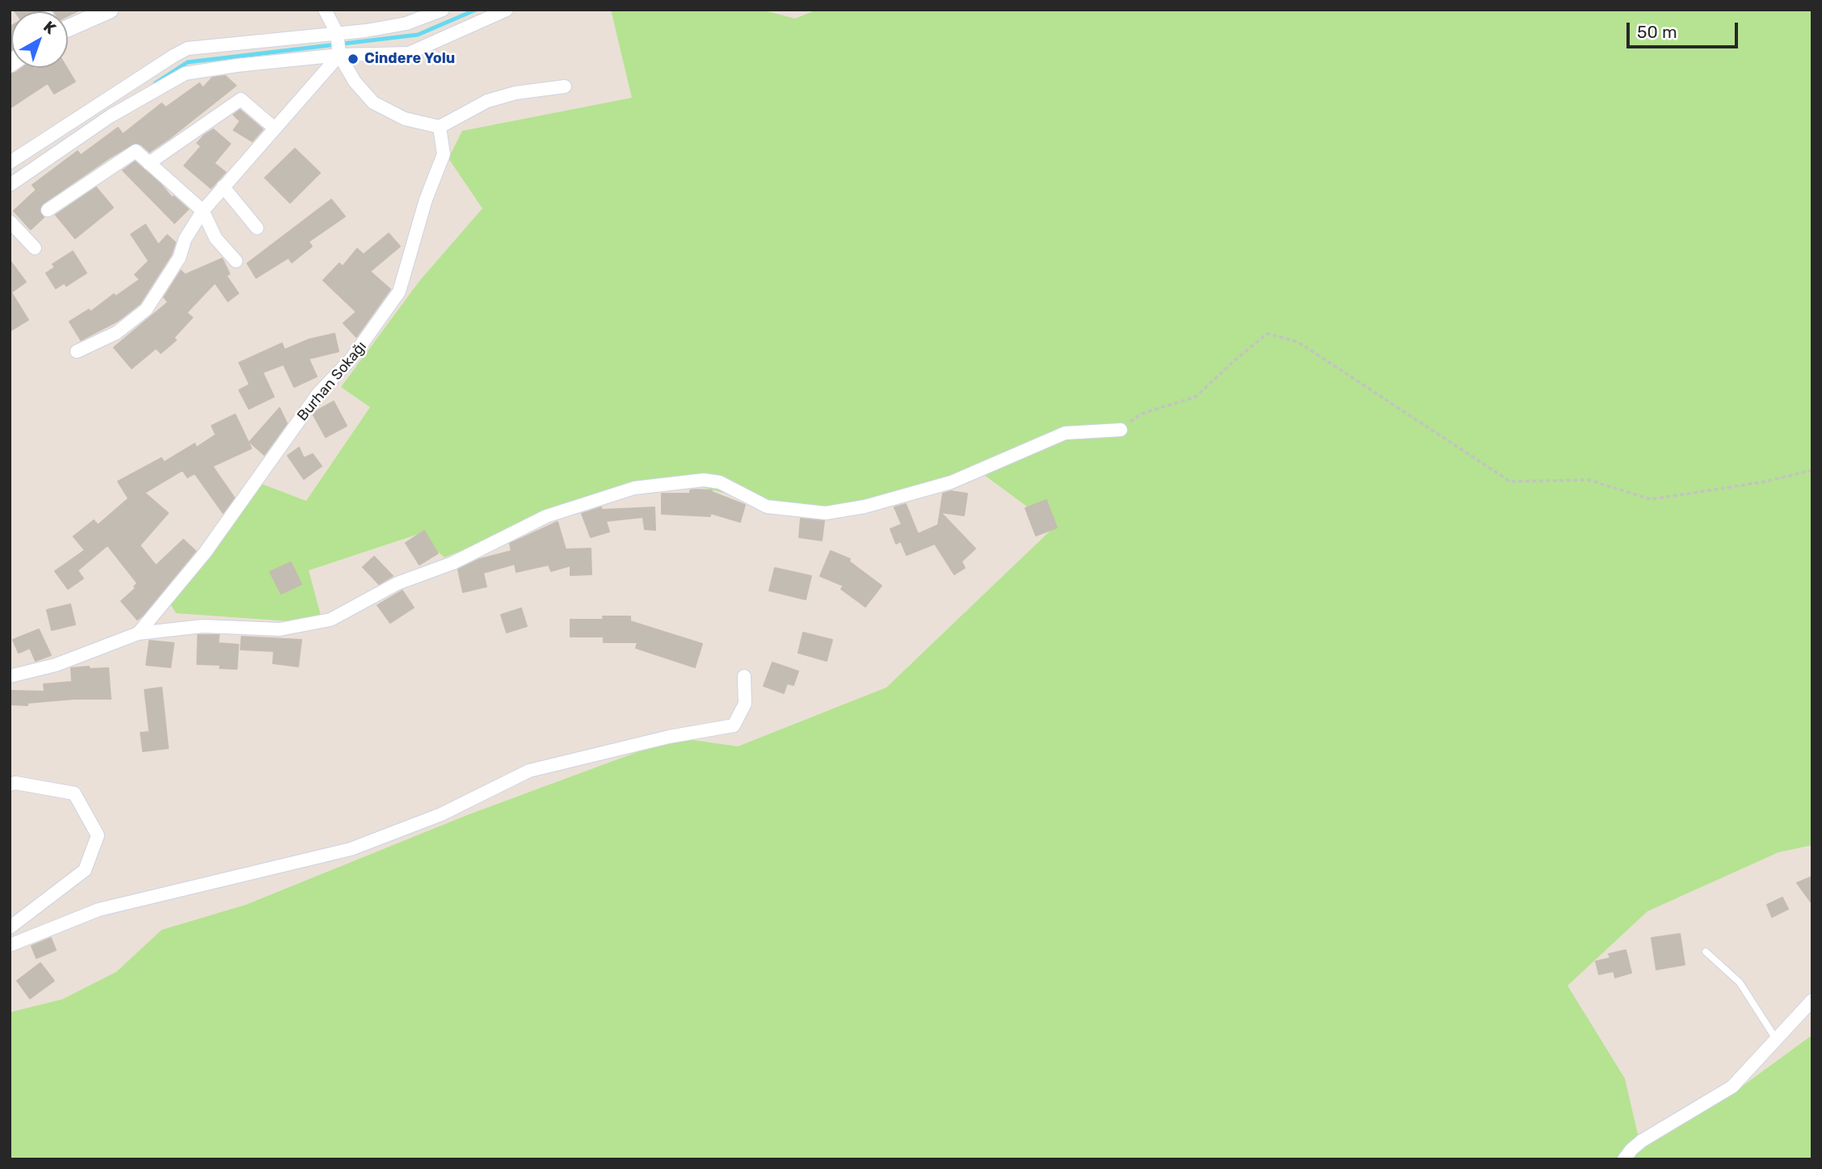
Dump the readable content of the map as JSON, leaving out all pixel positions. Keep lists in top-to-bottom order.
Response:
{
  "streets": {
    "street": ["Burhan Sokağı"]
  },
  "places": ["Cindere Yolu"],
  "scale_bar": "50 m",
  "north": "top right"
}
